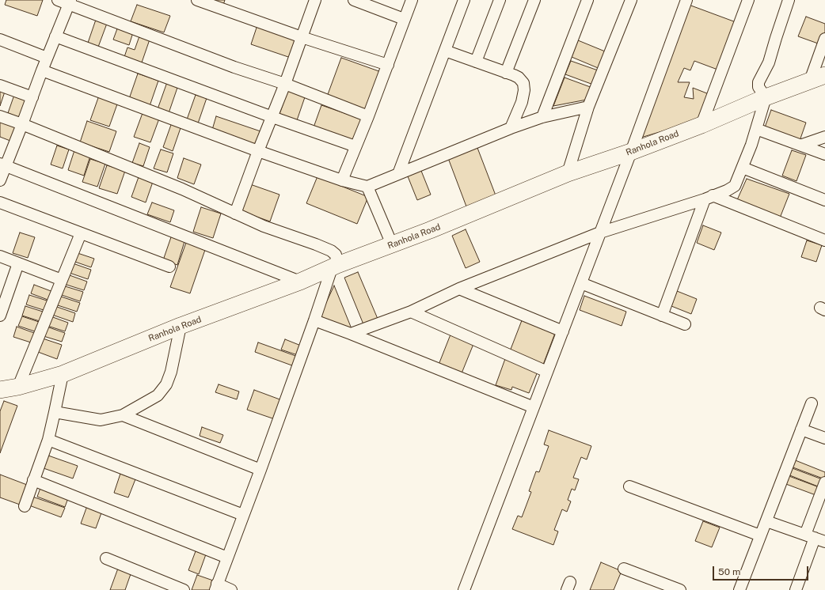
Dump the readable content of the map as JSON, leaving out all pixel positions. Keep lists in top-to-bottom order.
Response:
{
  "streets": {
    "street": ["Ranhola Road"]
  },
  "scale_bar": "50 m"
}
